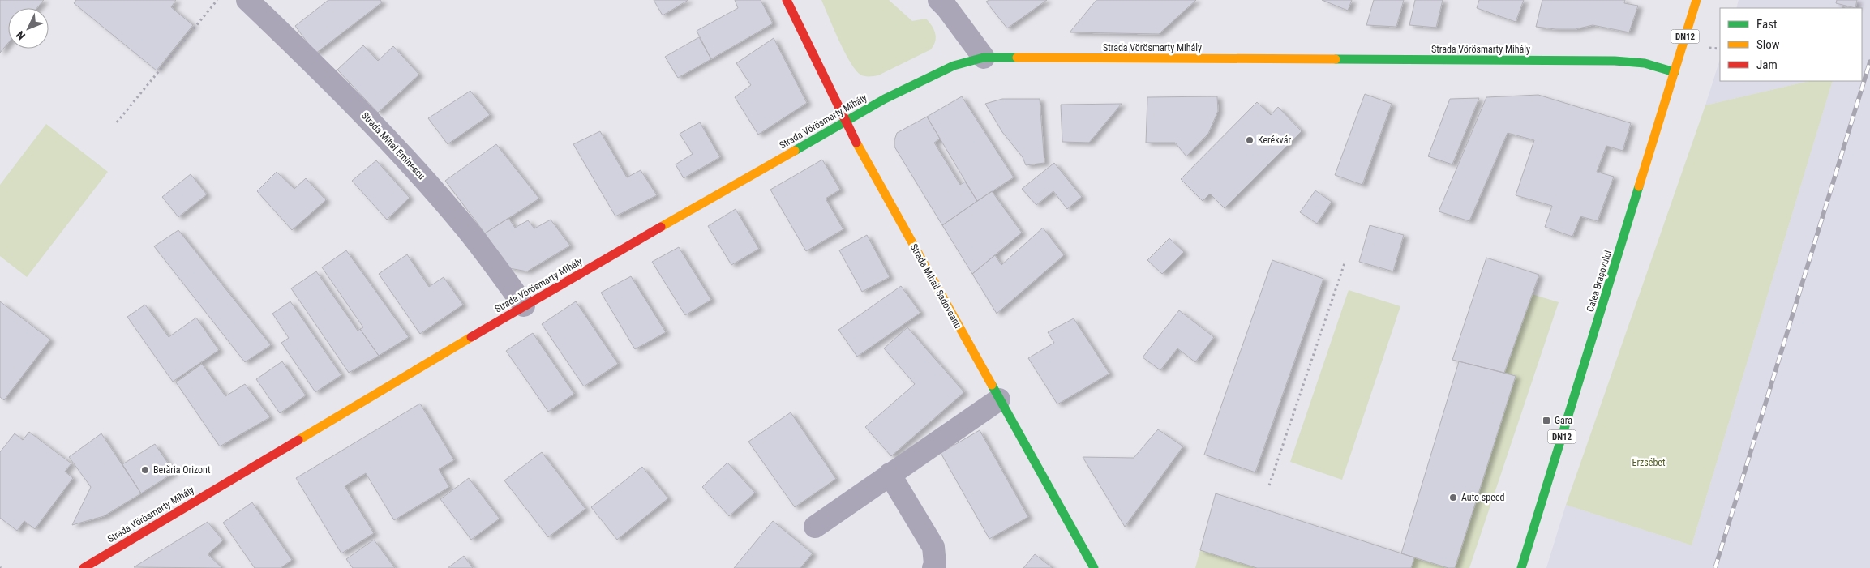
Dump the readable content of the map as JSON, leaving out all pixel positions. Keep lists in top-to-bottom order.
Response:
{
  "streets": {
    "street": [
      "DN12",
      "Strada Vörösmarty Mihály",
      "Strada Mihai Eminescu",
      "Calea Brașovului",
      "Strada Mihail Sadoveanu"
    ]
  },
  "crossings": [
    ["Strada Vörösmarty Mihály", "Strada Mihai Eminescu"],
    ["Strada Vörösmarty Mihály", "Calea Brașovului"],
    ["Strada Vörösmarty Mihály", "Strada Mihail Sadoveanu"]
  ],
  "parks": ["Erzsébet"],
  "places": {
    "other": ["Kerékvár", "Berăria Orizont", "Auto speed"],
    "transit": ["Gara"]
  },
  "legend": ["Fast", "Slow", "Jam"],
  "north": "bottom left"
}
